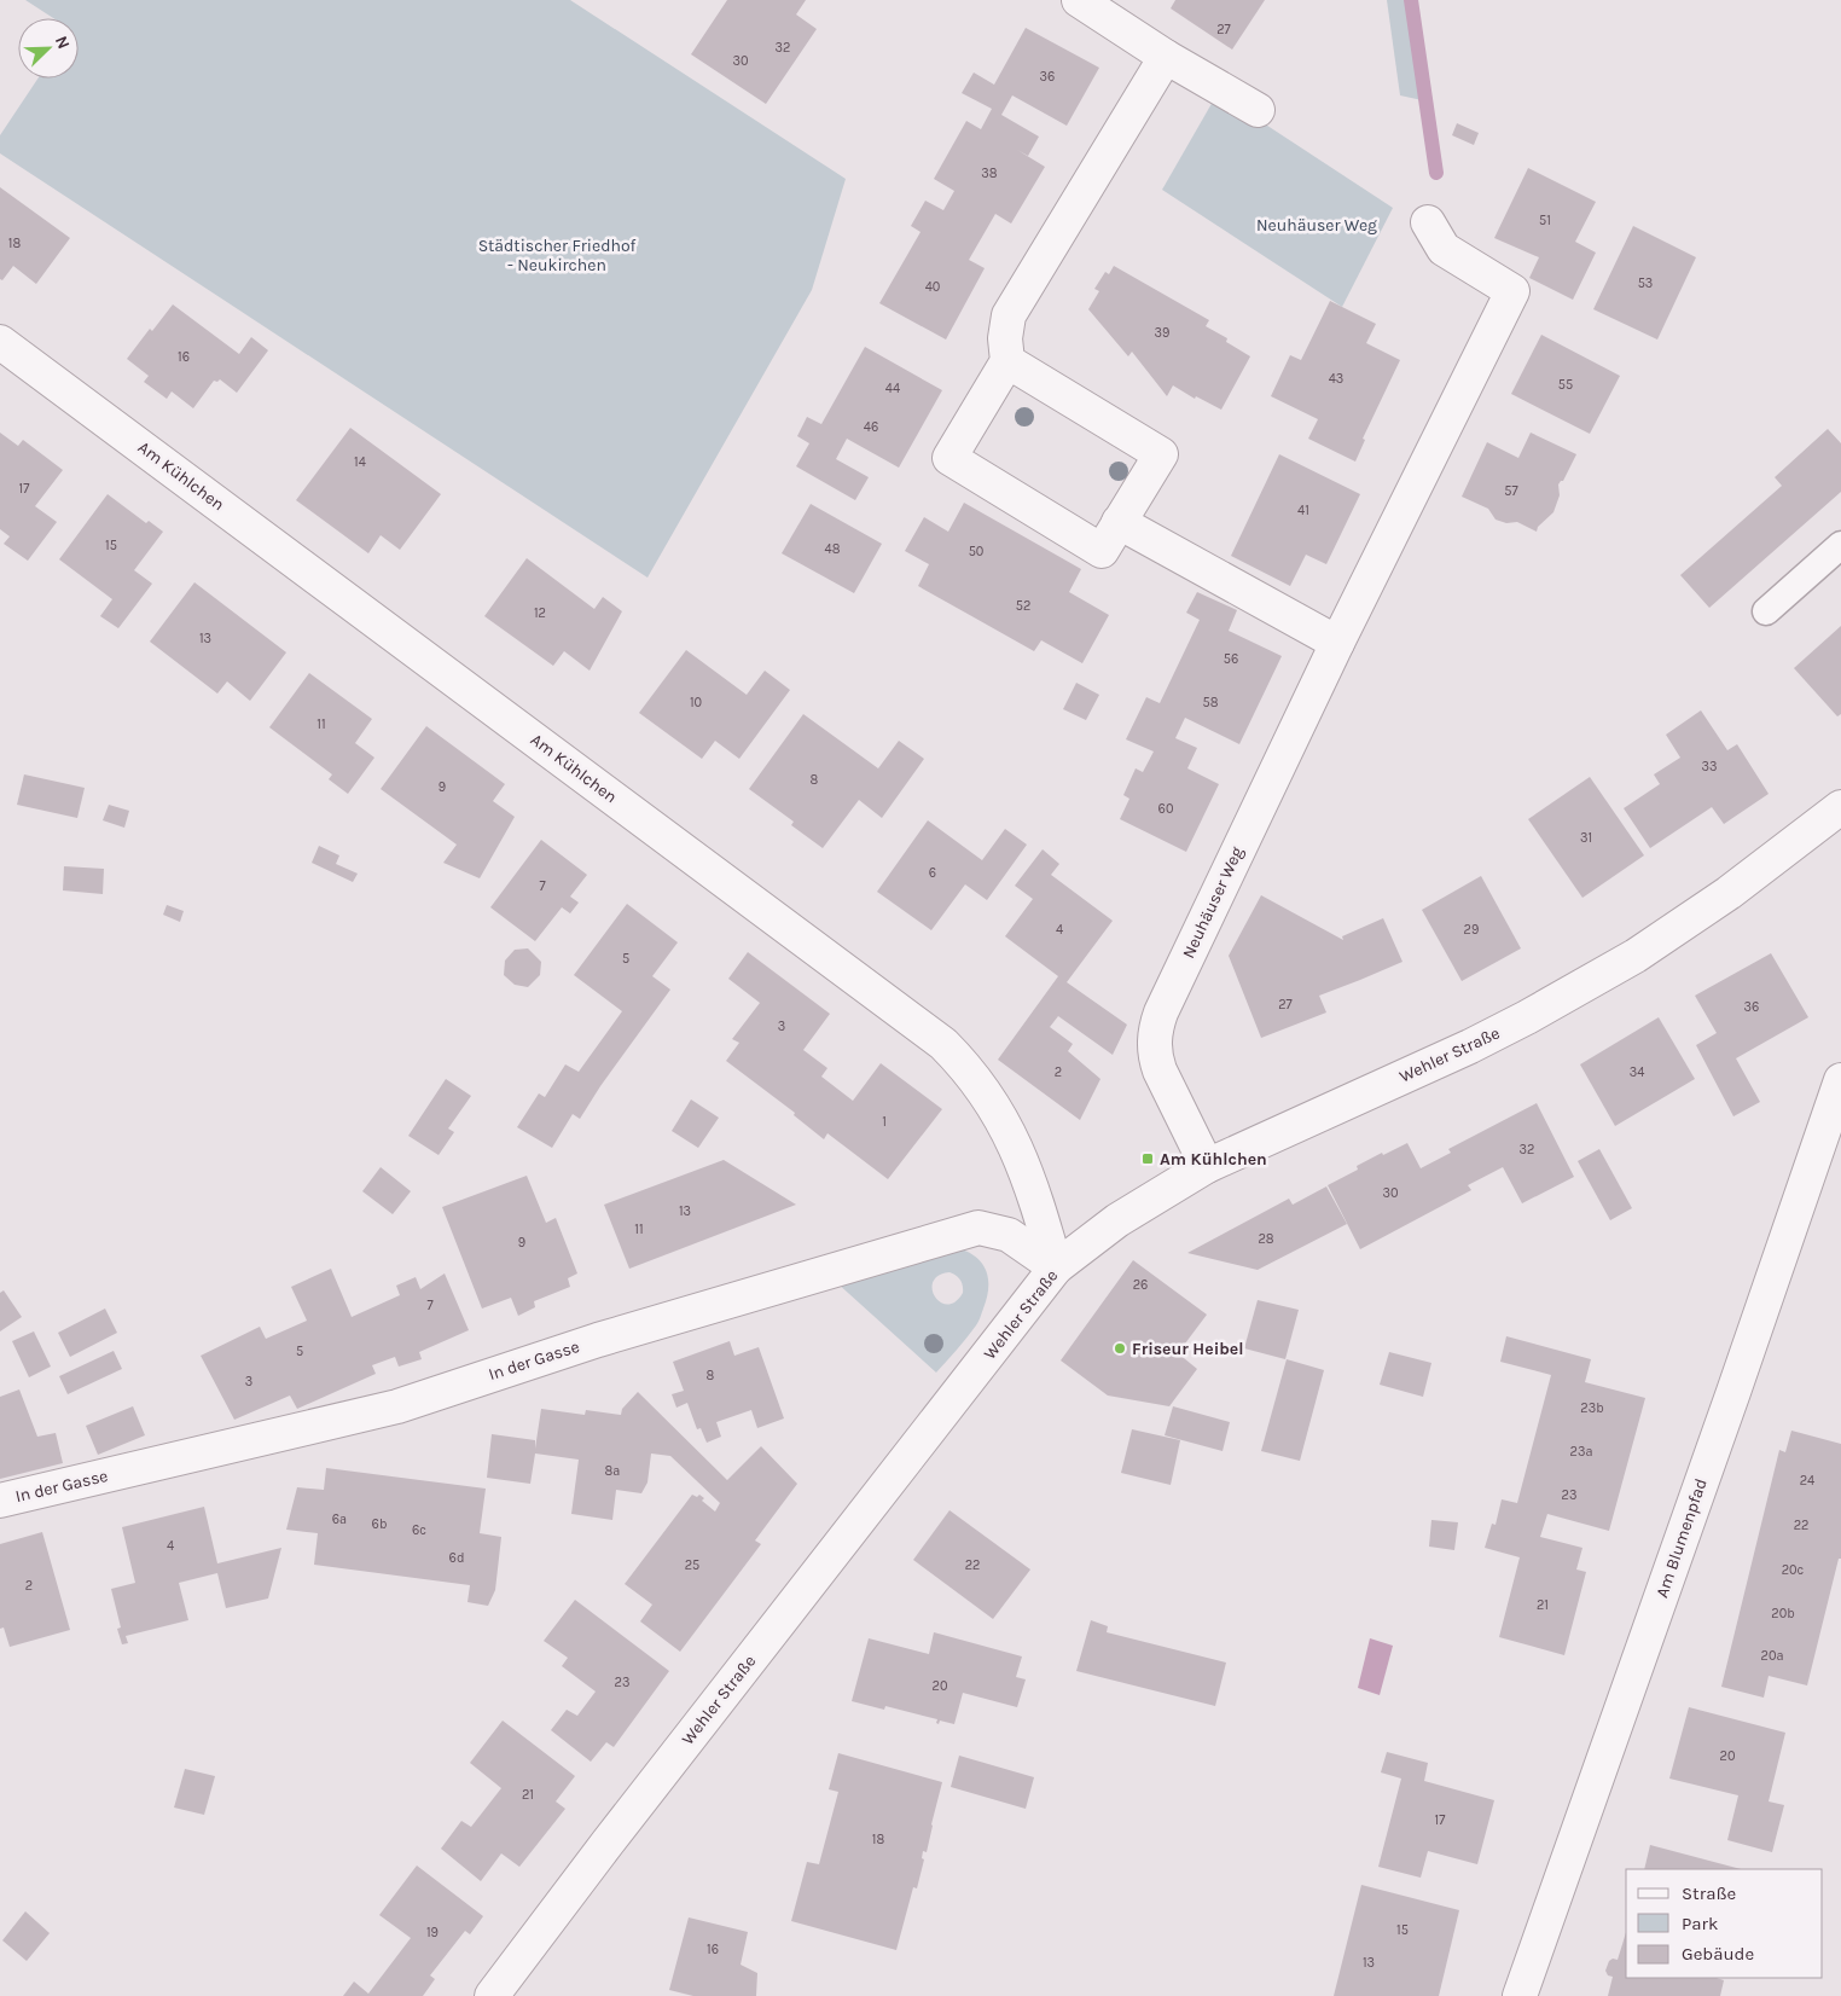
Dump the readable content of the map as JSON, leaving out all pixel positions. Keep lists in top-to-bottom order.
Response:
{
  "streets": {
    "street": [
      "Am Kühlchen",
      "Neuhäuser Weg",
      "Wehler Straße",
      "In der Gasse",
      "Am Blumenpfad"
    ]
  },
  "crossings": [
    ["Am Kühlchen", "Wehler Straße"],
    ["Am Kühlchen", "In der Gasse"],
    ["Neuhäuser Weg", "Wehler Straße"],
    ["Wehler Straße", "In der Gasse"]
  ],
  "parks": ["Neuhäuser Weg", "Städtischer Friedhof - Neukirchen"],
  "places": {
    "transit": ["Am Kühlchen"],
    "other": ["Friseur Heibel"]
  },
  "house_numbers": [
    "27",
    "32",
    "30",
    "36",
    "38",
    "51",
    "18",
    "53",
    "40",
    "39",
    "16",
    "43",
    "55",
    "44",
    "46",
    "14",
    "17",
    "57",
    "41",
    "15",
    "48",
    "50",
    "52",
    "12",
    "13",
    "56",
    "10",
    "58",
    "11",
    "33",
    "8",
    "9",
    "60",
    "31",
    "6",
    "7",
    "4",
    "29",
    "5",
    "27",
    "36",
    "3",
    "2",
    "34",
    "1",
    "32",
    "30",
    "13",
    "11",
    "28",
    "9",
    "26",
    "7",
    "5",
    "8",
    "3",
    "23b",
    "23a",
    "8a",
    "24",
    "23",
    "6a",
    "6b",
    "22",
    "6c",
    "4",
    "6d",
    "25",
    "22",
    "20c",
    "2",
    "21",
    "20b",
    "20a",
    "23",
    "20",
    "20",
    "21",
    "17",
    "18",
    "15",
    "19",
    "16",
    "13"
  ],
  "legend": ["Straße", "Park", "Gebäude"],
  "north": "top right"
}
